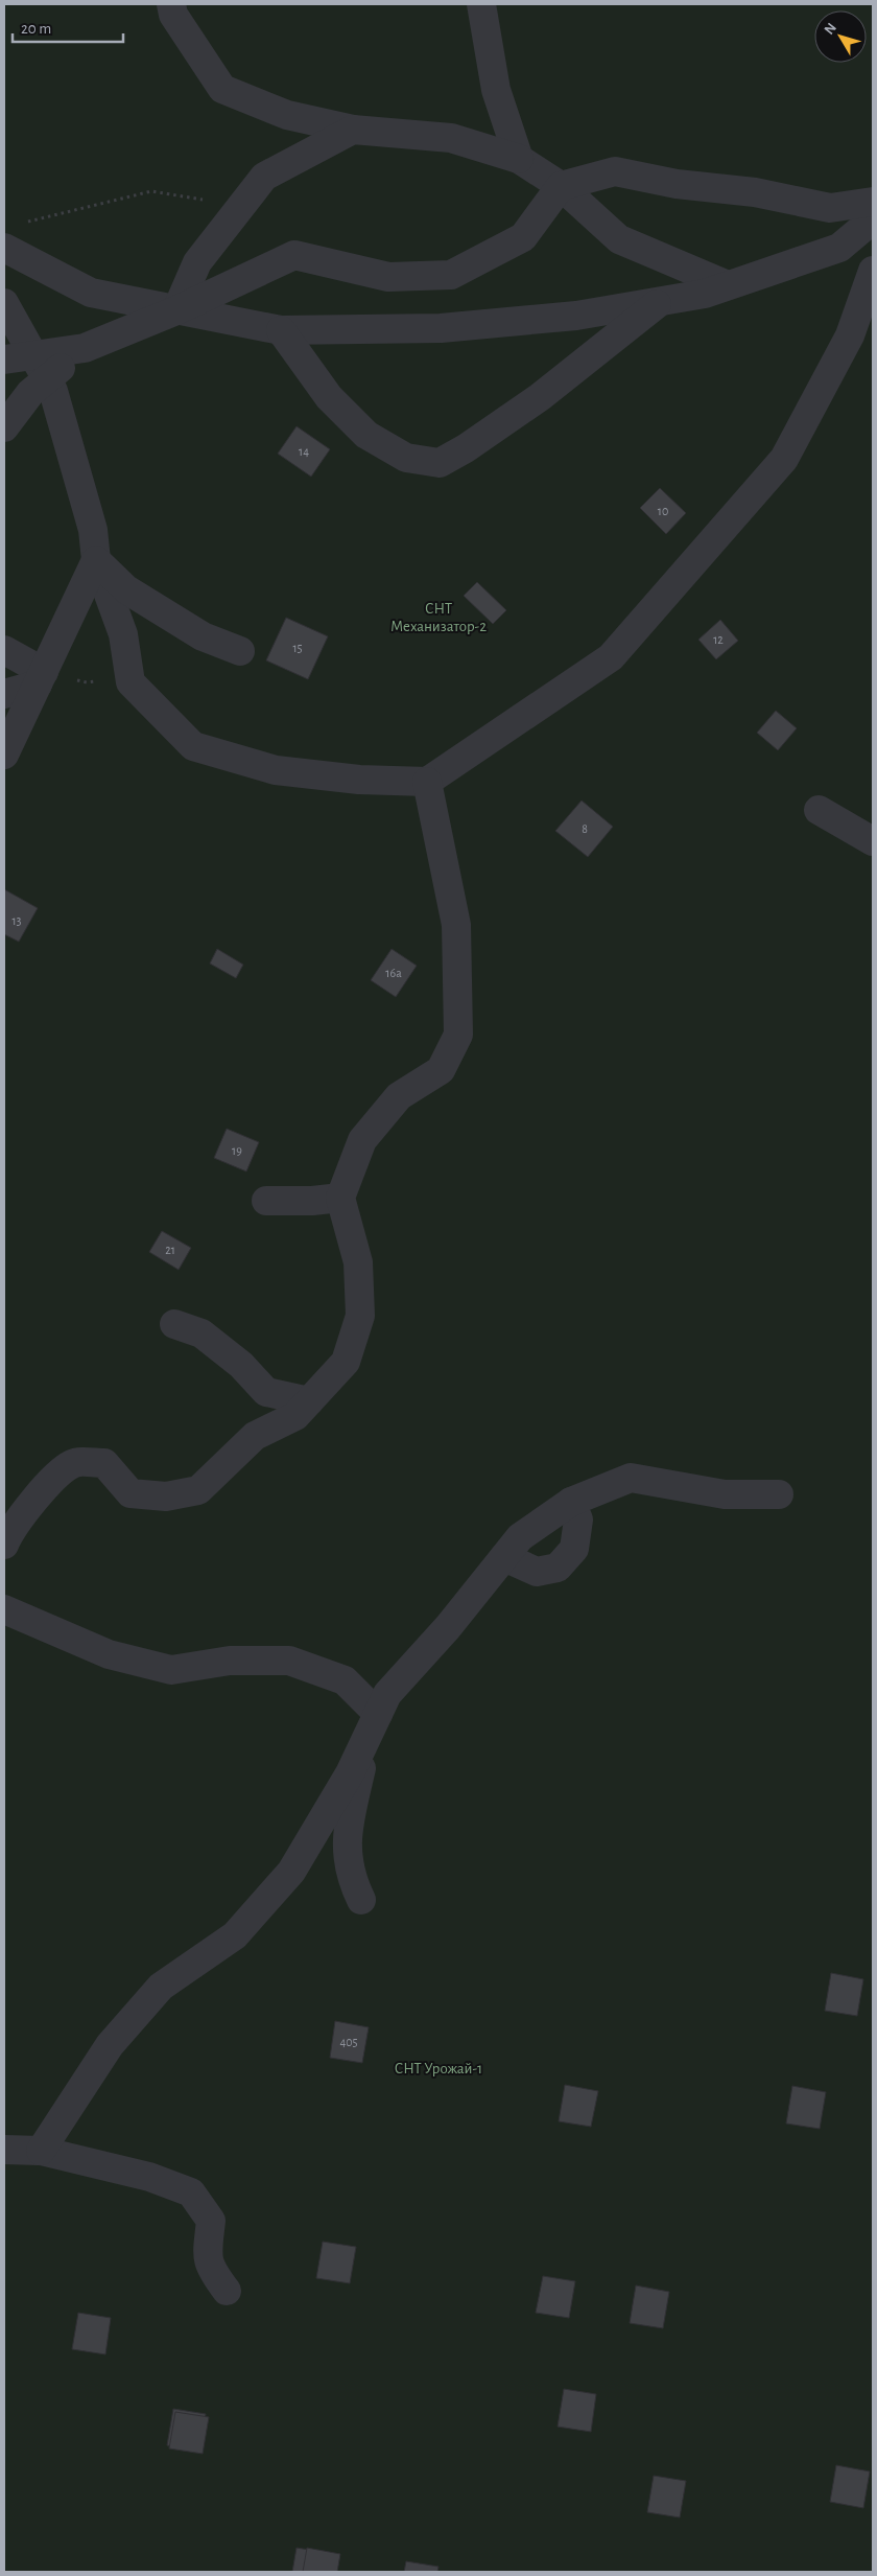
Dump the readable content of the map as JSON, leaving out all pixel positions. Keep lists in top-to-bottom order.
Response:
{
  "parks": ["СНТ Механизатор-2", "СНТ Урожай-1"],
  "house_numbers": [
    "14",
    "10",
    "12",
    "15",
    "8",
    "13",
    "16а",
    "19",
    "21",
    "405"
  ],
  "scale_bar": "20 m",
  "north": "top left"
}
